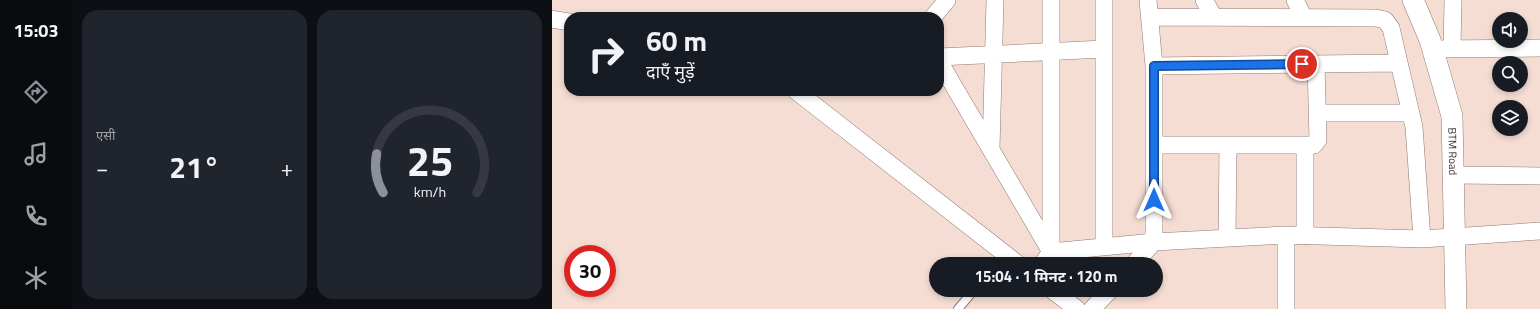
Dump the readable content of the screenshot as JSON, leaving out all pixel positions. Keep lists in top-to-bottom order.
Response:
{
  "streets": {
    "street": ["BTM Road"]
  },
  "page": {
    "tabs": "15:03",
    "tile": "एसी",
    "turn": ["60 m", "दाएँ मुड़ें"],
    "heat": ["−", "21°", "+"],
    "limit": "30",
    "trip": "15:04 · 1 मिनट · 120 m",
    "gauge": ["25", "km/h"]
  }
}
